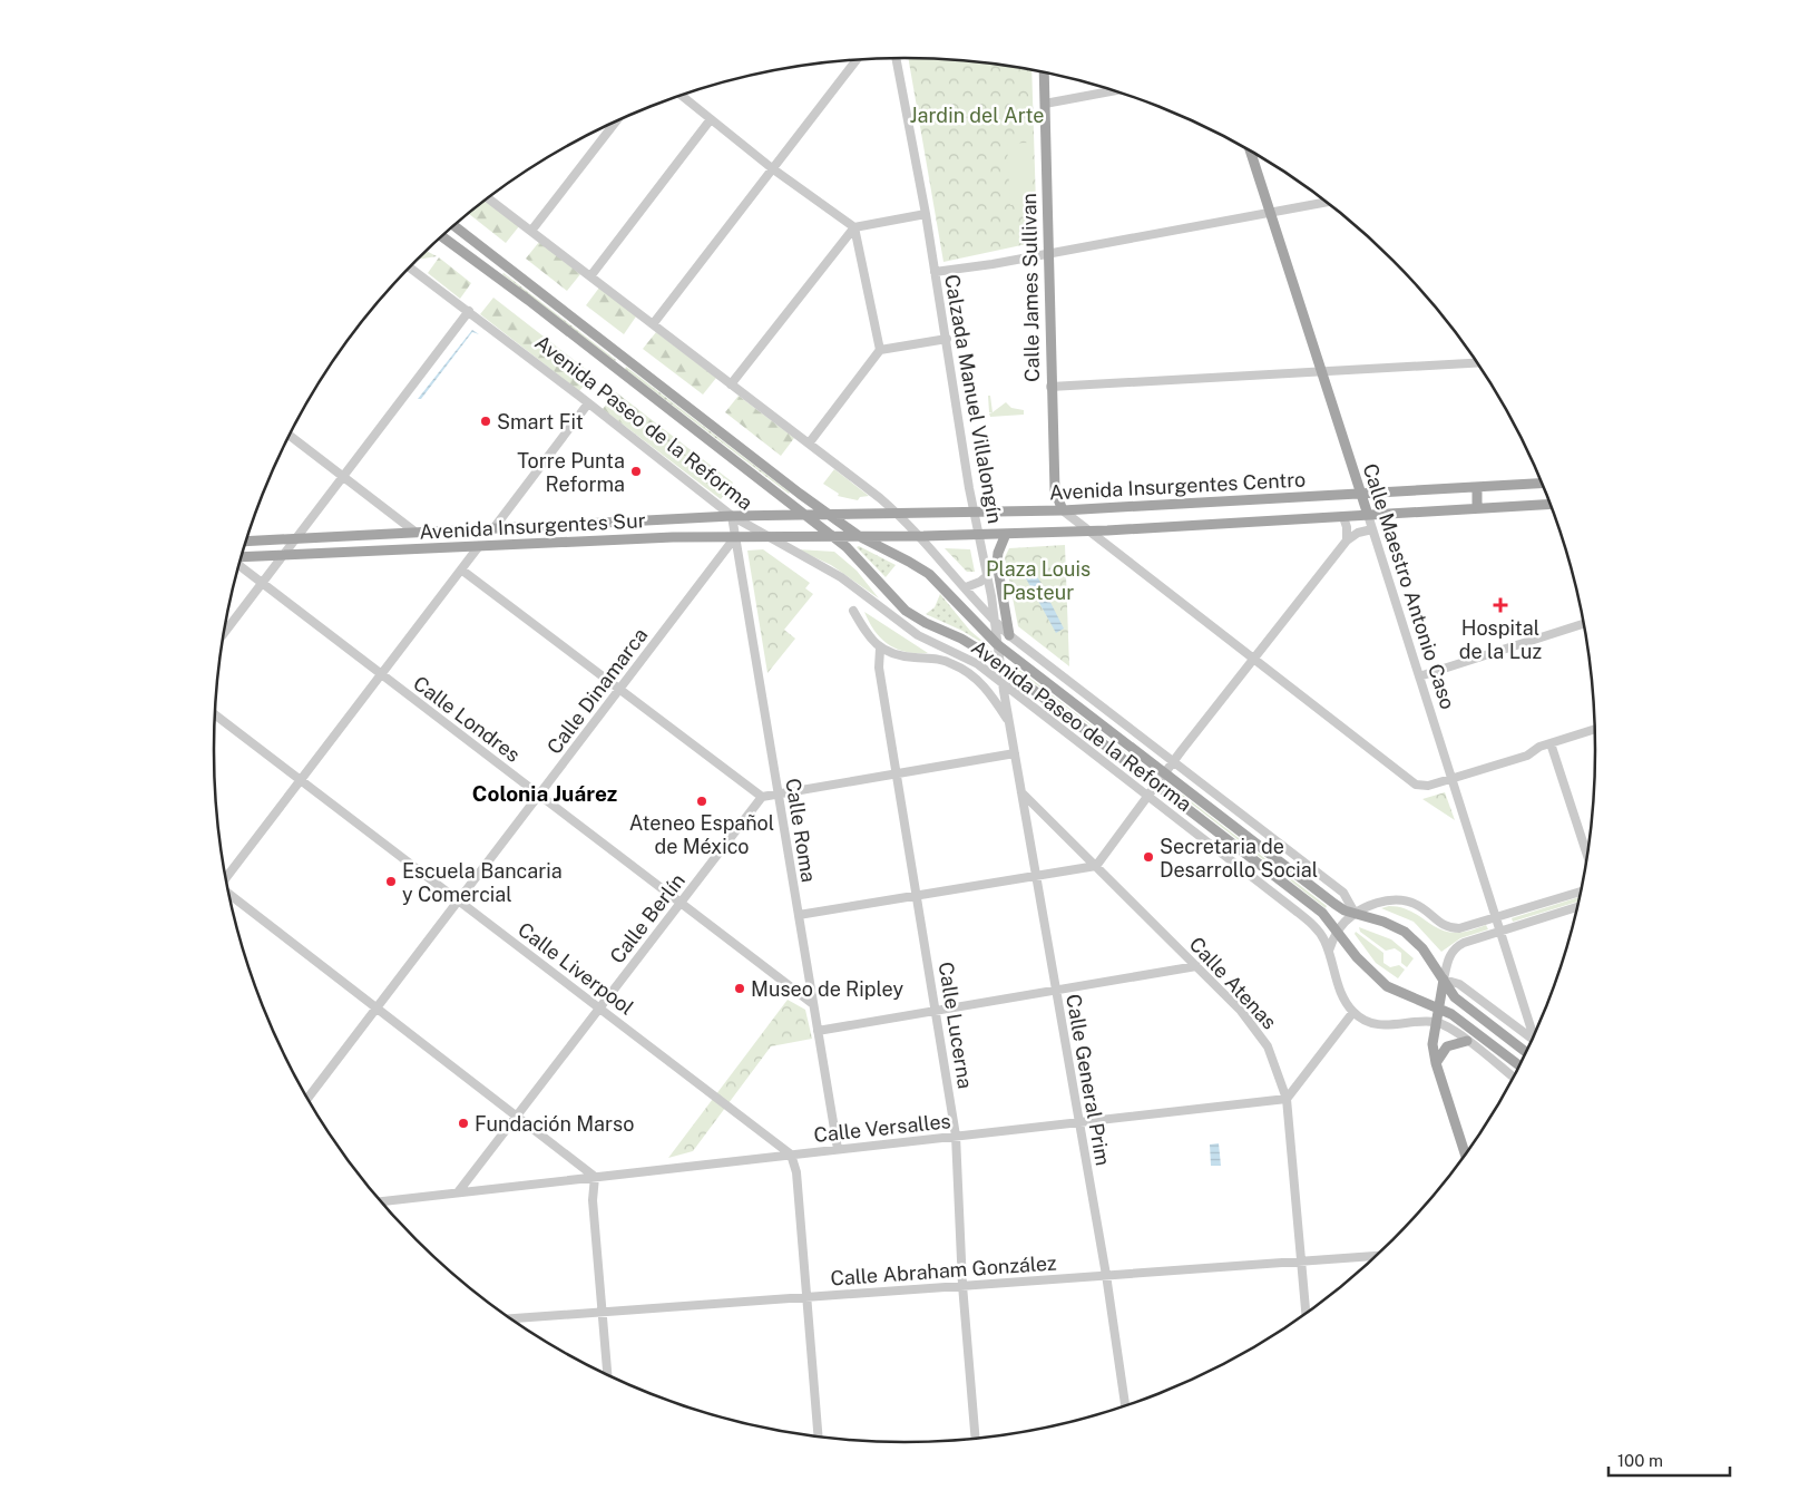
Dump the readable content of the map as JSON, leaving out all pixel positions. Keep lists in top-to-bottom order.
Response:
{
  "streets": {
    "main road": [
      "Calle James Sullivan",
      "Avenida Paseo de la Reforma",
      "Avenida Insurgentes Centro",
      "Avenida Insurgentes Sur",
      "Calle Maestro Antonio Caso"
    ],
    "street": [
      "Calzada Manuel Villalongín",
      "Calle Dinamarca",
      "Calle Londres",
      "Calle Roma",
      "Calle Berlín",
      "Calle Liverpool",
      "Calle Atenas",
      "Calle Lucerna",
      "Calle General Prim",
      "Calle Versalles",
      "Calle Abraham González"
    ]
  },
  "crossings": [
    ["Calle James Sullivan", "Avenida Insurgentes Centro"],
    ["Calzada Manuel Villalongín", "Avenida Paseo de la Reforma"],
    ["Calzada Manuel Villalongín", "Avenida Insurgentes Centro"],
    ["Calzada Manuel Villalongín", "Calle General Prim"],
    ["Avenida Paseo de la Reforma", "Avenida Insurgentes Centro"],
    ["Avenida Paseo de la Reforma", "Avenida Insurgentes Sur"],
    ["Avenida Paseo de la Reforma", "Calle Roma"],
    ["Avenida Paseo de la Reforma", "Calle Lucerna"],
    ["Avenida Insurgentes Centro", "Avenida Insurgentes Sur"],
    ["Avenida Insurgentes Centro", "Calle Maestro Antonio Caso"],
    ["Avenida Insurgentes Sur", "Calle Dinamarca"],
    ["Avenida Insurgentes Sur", "Calle Roma"],
    ["Calle Dinamarca", "Calle Londres"],
    ["Calle Dinamarca", "Calle Roma"],
    ["Calle Dinamarca", "Calle Liverpool"],
    ["Calle Londres", "Calle Roma"],
    ["Calle Londres", "Calle Berlín"],
    ["Calle Roma", "Calle Versalles"],
    ["Calle Berlín", "Calle Liverpool"],
    ["Calle Berlín", "Calle Versalles"],
    ["Calle Liverpool", "Calle Versalles"],
    ["Calle Atenas", "Calle General Prim"],
    ["Calle Atenas", "Calle Versalles"],
    ["Calle Atenas", "Calle Abraham González"],
    ["Calle Lucerna", "Calle Versalles"],
    ["Calle Lucerna", "Calle Abraham González"],
    ["Calle General Prim", "Calle Versalles"],
    ["Calle General Prim", "Calle Abraham González"]
  ],
  "districts": ["Colonia Juárez"],
  "parks": ["Jardin del Arte", "Plaza Louis Pasteur"],
  "places": {
    "other": [
      "Smart Fit",
      "Torre Punta Reforma",
      "Ateneo Español de México",
      "Secretaria de Desarrollo Social",
      "Escuela Bancaria y Comercial",
      "Museo de Ripley",
      "Fundación Marso"
    ],
    "health": ["Hospital de la Luz"]
  },
  "scale_bar": "100 m"
}
